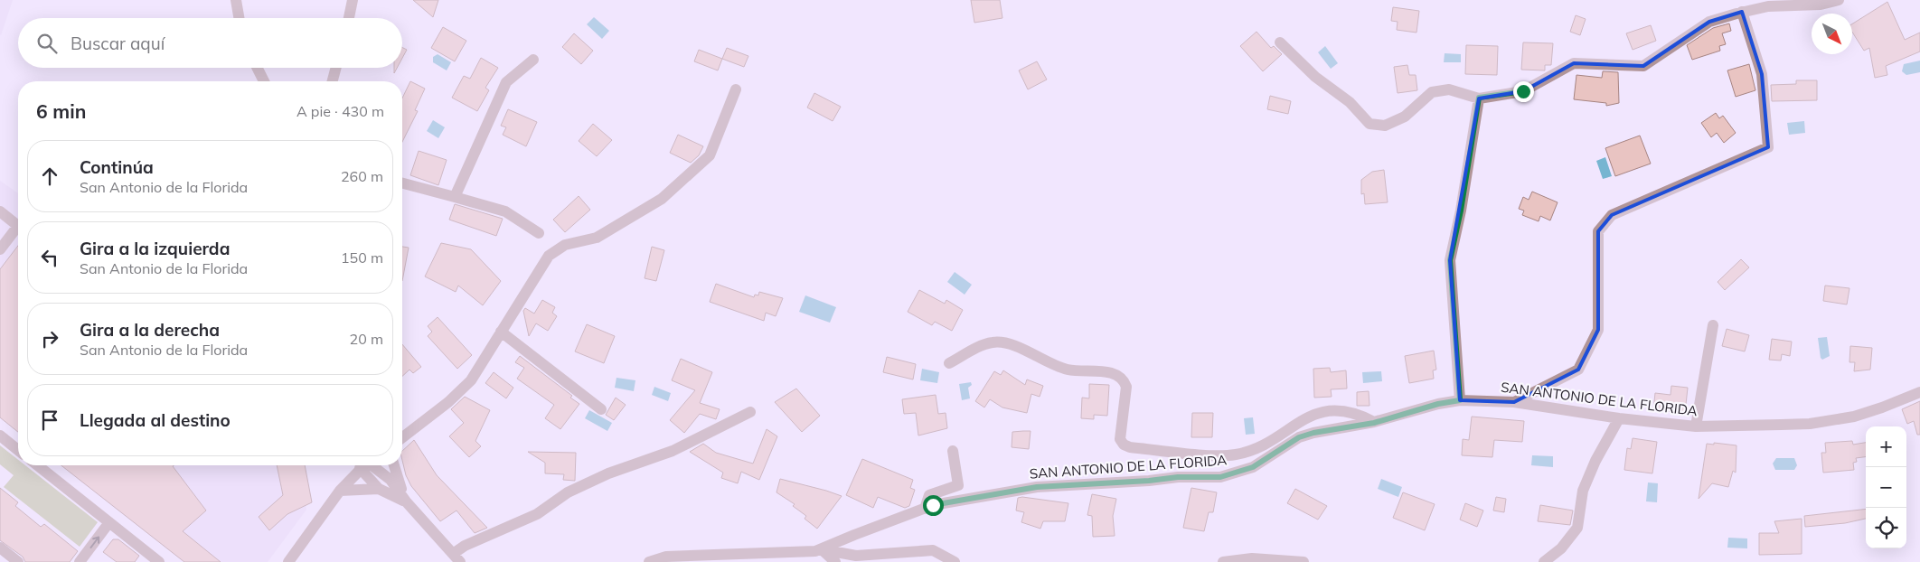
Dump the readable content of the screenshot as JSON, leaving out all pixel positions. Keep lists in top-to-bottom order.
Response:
{
  "streets": {
    "street": ["SAN ANTONIO DE LA FLORIDA"]
  },
  "north": "bottom right",
  "page": {
    "search": "Buscar aquí",
    "heading": ["6 min", "A pie · 430 m"],
    "list": [
      ["Continúa", "San Antonio de la Florida", "260 m"],
      ["Gira a la izquierda", "San Antonio de la Florida", "150 m"],
      ["Gira a la derecha", "San Antonio de la Florida", "20 m"],
      "Llegada al destino"
    ],
    "map_buttons": ["+", "−"]
  }
}
